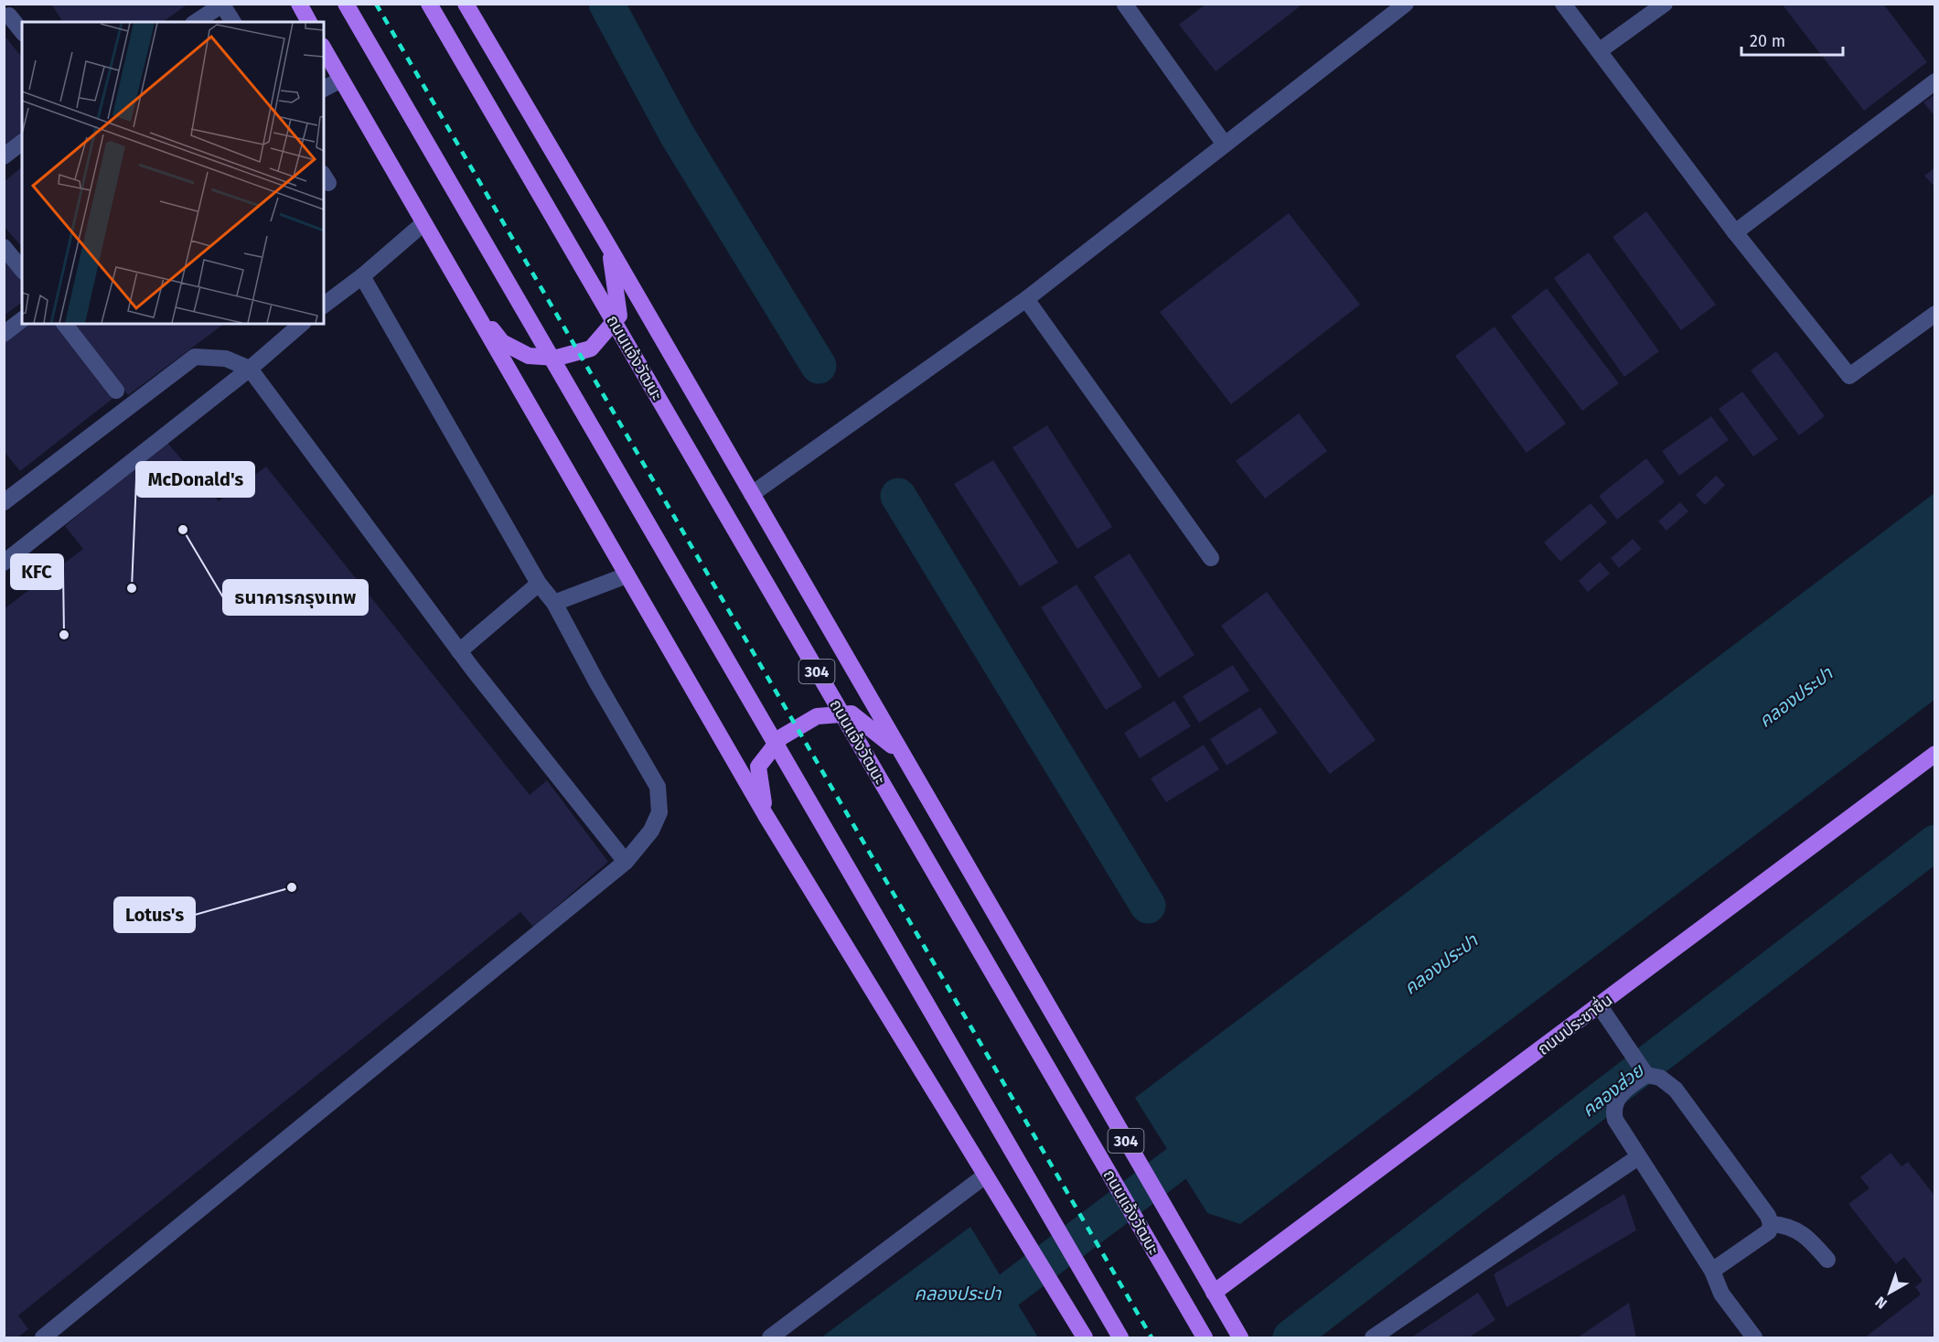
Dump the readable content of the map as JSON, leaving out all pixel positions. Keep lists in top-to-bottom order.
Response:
{
  "streets": {
    "main road": ["ถนนแจ้งวัฒนะ", "304", "ถนนประชาชื่น"]
  },
  "crossings": [
    ["ถนนแจ้งวัฒนะ", "ถนนประชาชื่น"]
  ],
  "water": ["คลองประปา", "คลองส่วย"],
  "places": [
    "ธนาคารกรุงเทพ",
    "McDonald's",
    "KFC",
    "Lotus's"
  ],
  "scale_bar": "20 m",
  "north": "bottom left"
}
